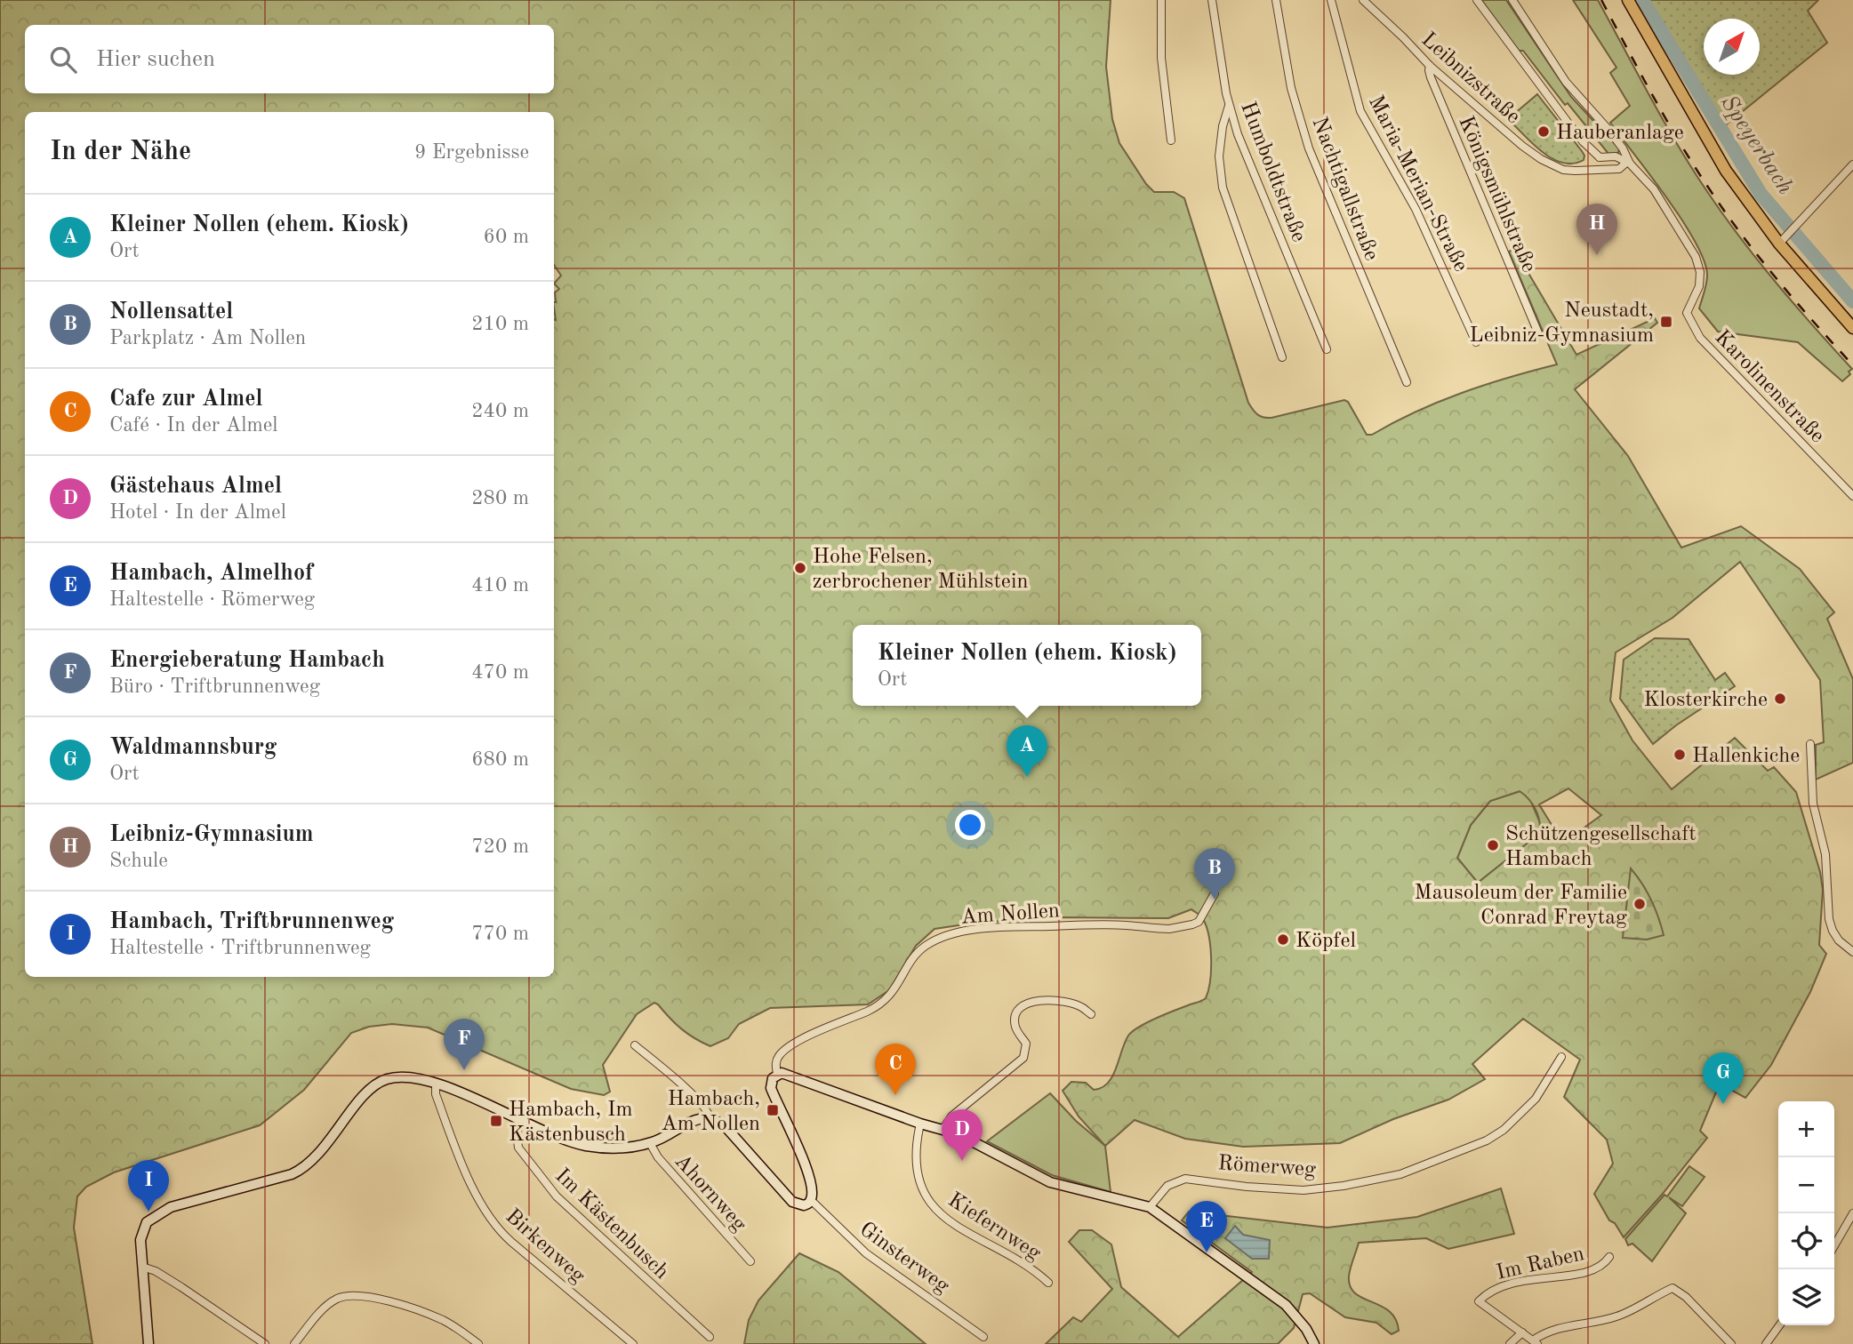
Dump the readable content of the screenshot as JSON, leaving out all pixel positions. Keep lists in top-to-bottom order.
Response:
{
  "streets": {
    "street": [
      "Leibnizstraße",
      "Humboldtstraße",
      "Maria-Merian-Straße",
      "Nachtigallstraße",
      "Königsmühlstraße",
      "Karolinenstraße",
      "Am Nollen",
      "Römerweg",
      "Ahornweg",
      "Im Kästenbusch",
      "Kiefernweg",
      "Birkenweg",
      "Ginsterweg",
      "Im Raben"
    ]
  },
  "crossings": [
    ["Leibnizstraße", "Königsmühlstraße"],
    ["Leibnizstraße", "Karolinenstraße"]
  ],
  "water": ["Speyerbach"],
  "places": {
    "other": [
      "Hauberanlage",
      "Hohe Felsen, zerbrochener Mühlstein",
      "Klosterkirche",
      "Hallenkiche",
      "Schützengesellschaft Hambach",
      "Mausoleum der Familie Conrad Freytag",
      "Köpfel"
    ],
    "transit": ["Neustadt, Leibniz-Gymnasium", "Hambach, Am Nollen", "Hambach, Im Kästenbusch"]
  },
  "north": "top right",
  "page": {
    "search": "Hier suchen",
    "heading": ["In der Nähe", "9 Ergebnisse"],
    "list": [
      {
        "mark": "A",
        "name": "Kleiner Nollen (ehem. Kiosk)",
        "note": "Ort",
        "value": "60 m"
      },
      {
        "mark": "B",
        "name": "Nollensattel",
        "note": "Parkplatz · Am Nollen",
        "value": "210 m"
      },
      {
        "mark": "C",
        "name": "Cafe zur Almel",
        "note": "Café · In der Almel",
        "value": "240 m"
      },
      {
        "mark": "D",
        "name": "Gästehaus Almel",
        "note": "Hotel · In der Almel",
        "value": "280 m"
      },
      {
        "mark": "E",
        "name": "Hambach, Almelhof",
        "note": "Haltestelle · Römerweg",
        "value": "410 m"
      },
      {
        "mark": "F",
        "name": "Energieberatung Hambach",
        "note": "Büro · Triftbrunnenweg",
        "value": "470 m"
      },
      {
        "mark": "G",
        "name": "Waldmannsburg",
        "note": "Ort",
        "value": "680 m"
      },
      {
        "mark": "H",
        "name": "Leibniz-Gymnasium",
        "note": "Schule",
        "value": "720 m"
      },
      {
        "mark": "I",
        "name": "Hambach, Triftbrunnenweg",
        "note": "Haltestelle · Triftbrunnenweg",
        "value": "770 m"
      }
    ],
    "pins": [
      "H",
      "A",
      "B",
      "F",
      "C",
      "G",
      "D",
      "I",
      "E"
    ],
    "popup": ["Kleiner Nollen (ehem. Kiosk)", "Ort"],
    "map_buttons": ["+", "−"]
  }
}
